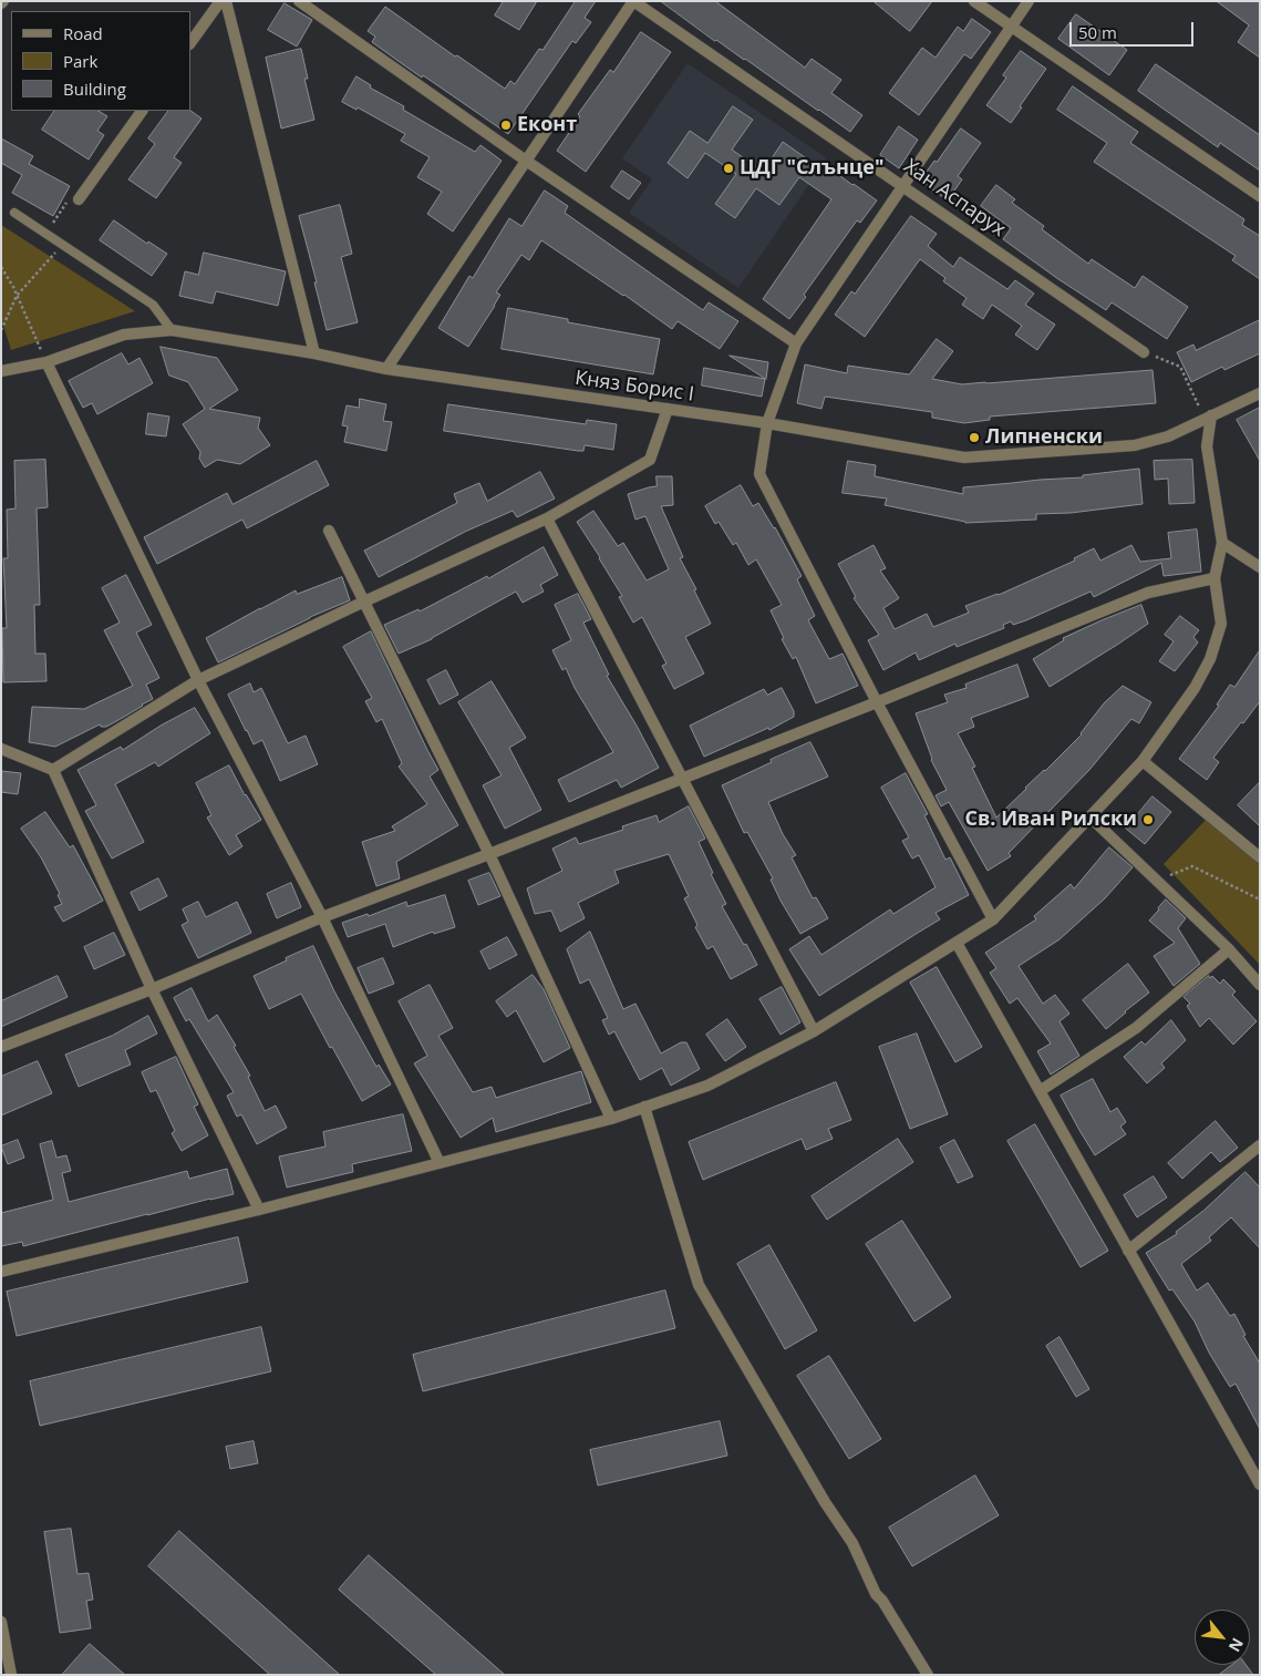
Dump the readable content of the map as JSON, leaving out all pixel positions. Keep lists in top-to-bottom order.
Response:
{
  "streets": {
    "street": ["Хан Аспарух", "Княз Борис I"]
  },
  "places": [
    "Еконт",
    "ЦДГ \"Слънце\"",
    "Липненски",
    "Св. Иван Рилски"
  ],
  "legend": ["Road", "Park", "Building"],
  "scale_bar": "50 m",
  "north": "bottom right"
}
